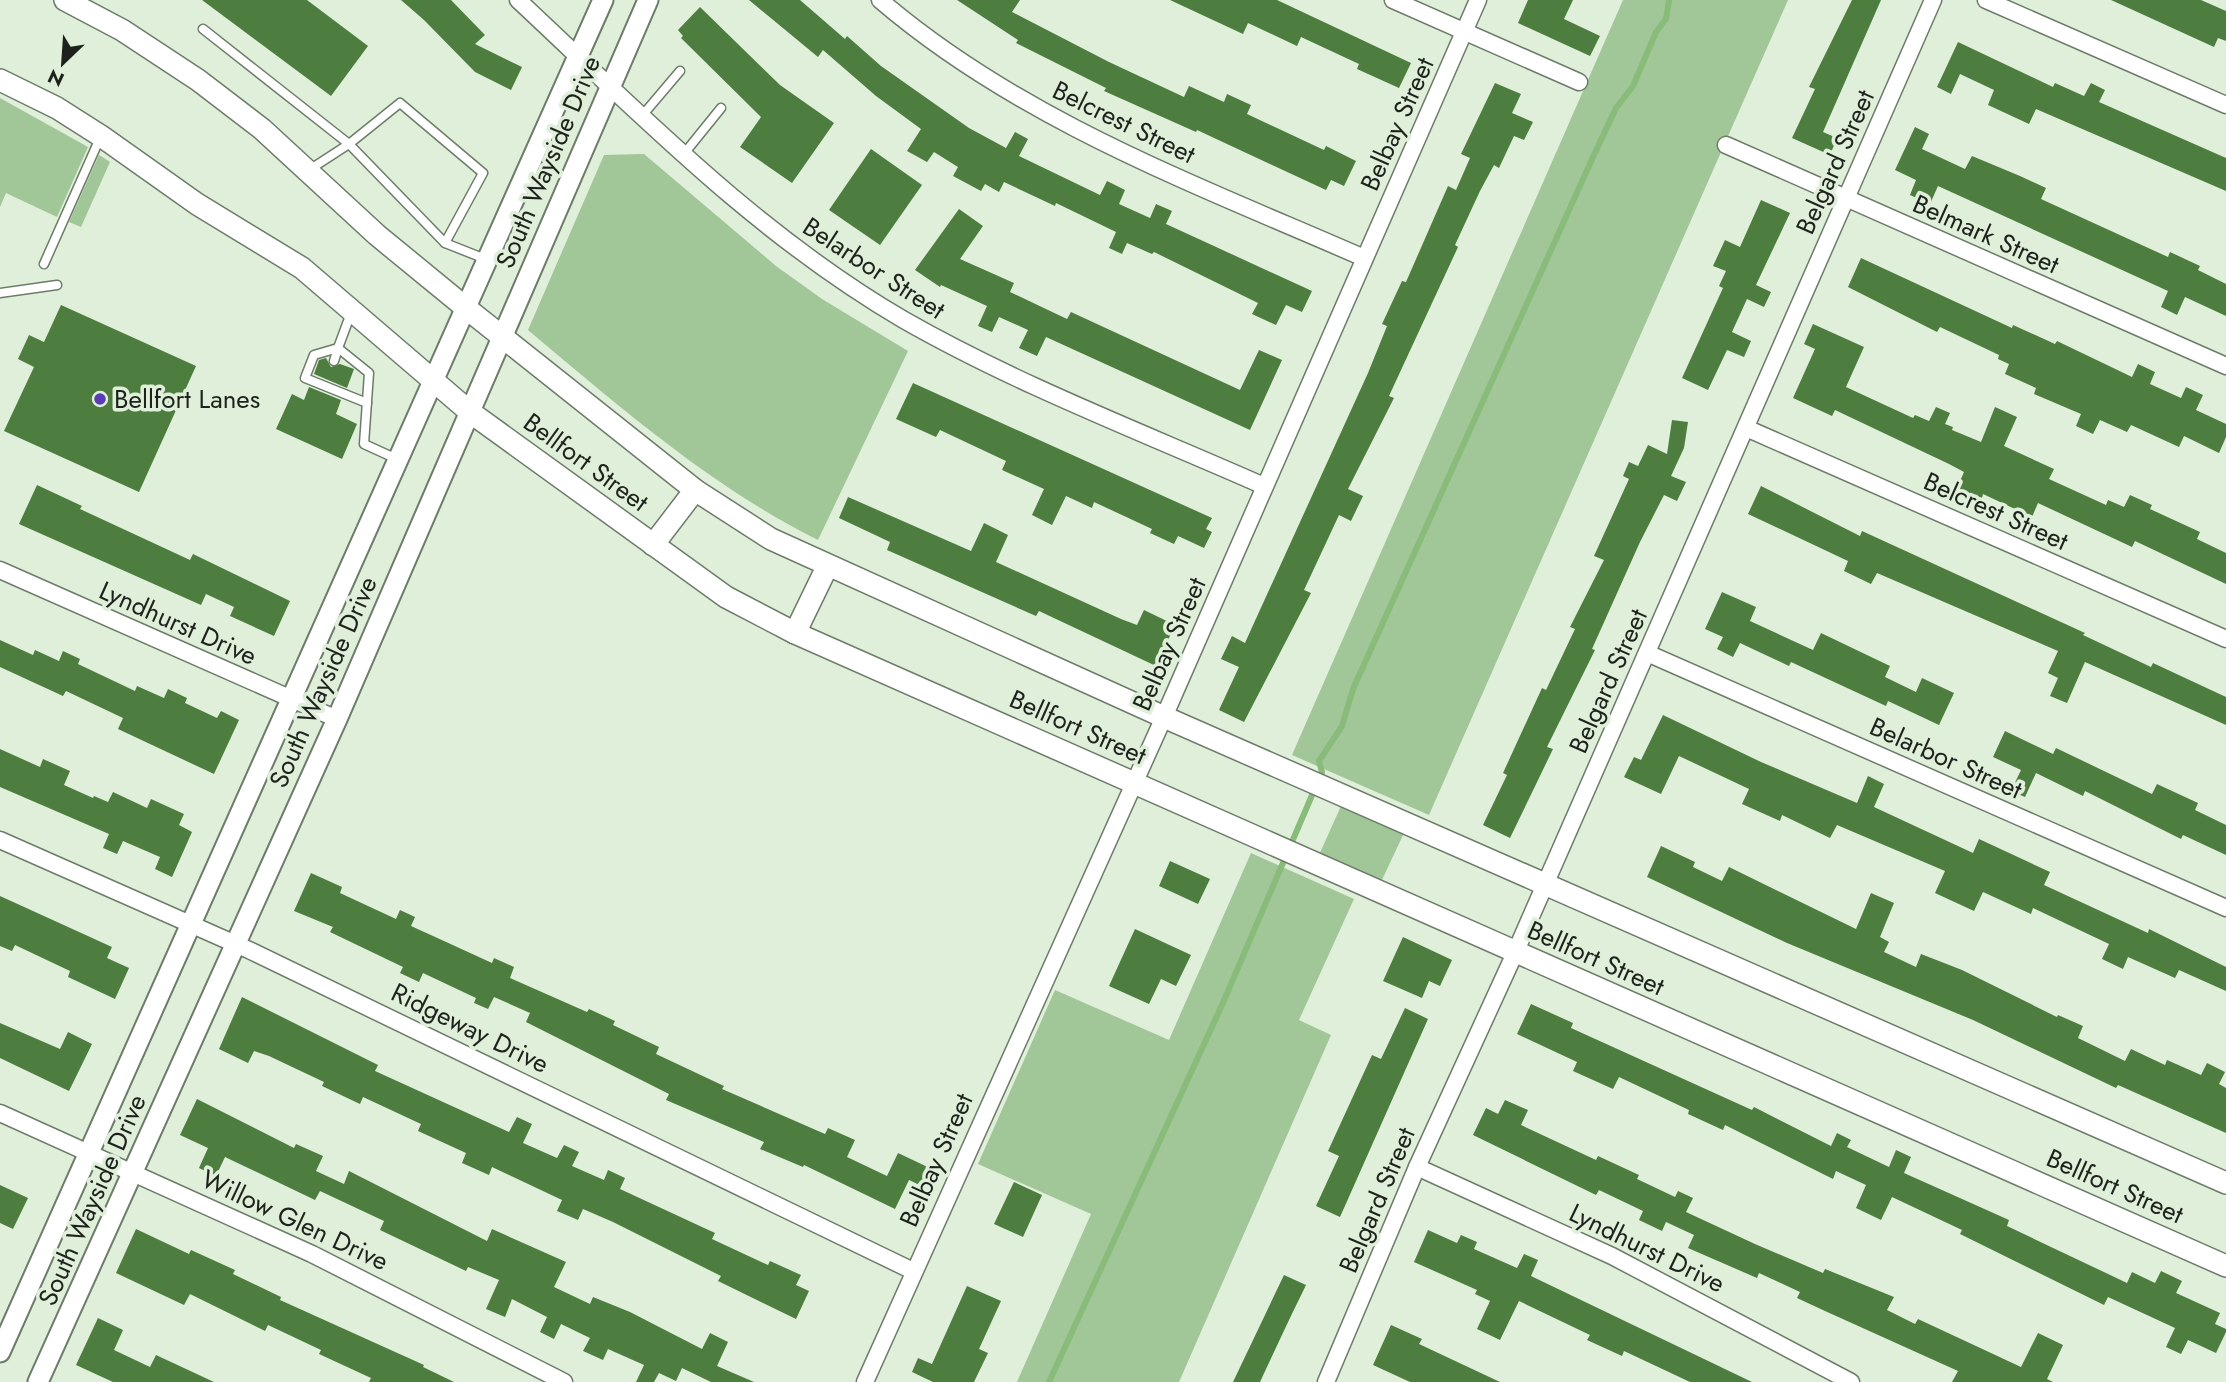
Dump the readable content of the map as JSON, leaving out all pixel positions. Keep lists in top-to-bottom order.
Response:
{
  "streets": {
    "main road": ["Bellfort Street"],
    "street": [
      "Belcrest Street",
      "Belbay Street",
      "South Wayside Drive",
      "Belgard Street",
      "Belmark Street",
      "Belarbor Street",
      "Lyndhurst Drive",
      "Ridgeway Drive",
      "Willow Glen Drive"
    ]
  },
  "crossings": [
    ["Belcrest Street", "Belbay Street"],
    ["Belcrest Street", "Belgard Street"],
    ["Belbay Street", "Belarbor Street"],
    ["Belbay Street", "Bellfort Street"],
    ["Belbay Street", "Ridgeway Drive"],
    ["South Wayside Drive", "Belarbor Street"],
    ["South Wayside Drive", "Bellfort Street"],
    ["South Wayside Drive", "Lyndhurst Drive"],
    ["South Wayside Drive", "Ridgeway Drive"],
    ["South Wayside Drive", "Willow Glen Drive"],
    ["Belgard Street", "Belmark Street"],
    ["Belgard Street", "Belarbor Street"],
    ["Belgard Street", "Bellfort Street"],
    ["Belgard Street", "Lyndhurst Drive"]
  ],
  "places": ["Bellfort Lanes"],
  "north": "bottom left"
}
